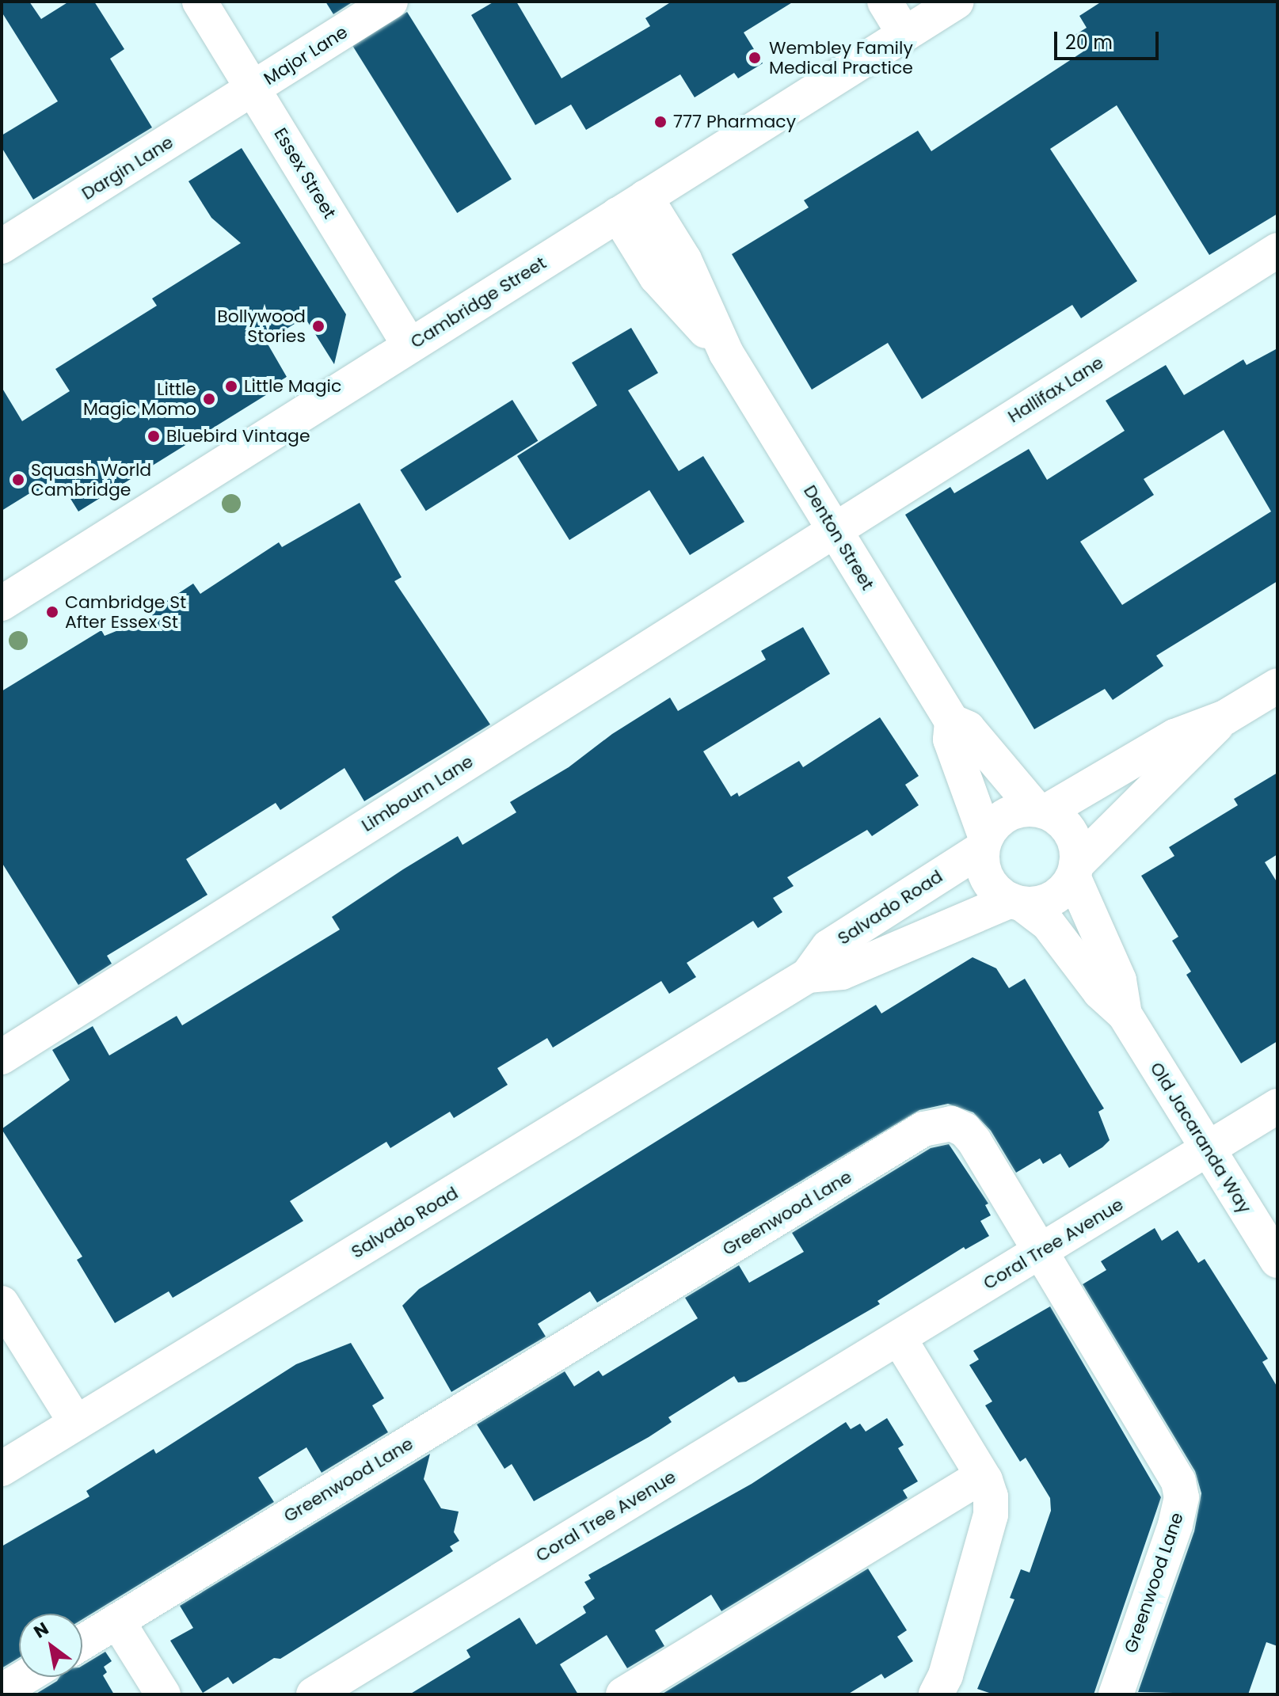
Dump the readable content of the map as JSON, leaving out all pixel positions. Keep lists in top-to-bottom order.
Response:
{
  "streets": {
    "street": [
      "Major Lane",
      "Dargin Lane",
      "Essex Street",
      "Cambridge Street",
      "Hallifax Lane",
      "Denton Street",
      "Limbourn Lane",
      "Salvado Road",
      "Old Jacaranda Way",
      "Greenwood Lane",
      "Coral Tree Avenue"
    ]
  },
  "crossings": [
    ["Major Lane", "Dargin Lane"],
    ["Major Lane", "Essex Street"],
    ["Dargin Lane", "Essex Street"],
    ["Essex Street", "Cambridge Street"],
    ["Cambridge Street", "Denton Street"],
    ["Hallifax Lane", "Denton Street"],
    ["Hallifax Lane", "Limbourn Lane"],
    ["Denton Street", "Limbourn Lane"],
    ["Denton Street", "Salvado Road"],
    ["Denton Street", "Old Jacaranda Way"],
    ["Salvado Road", "Old Jacaranda Way"],
    ["Old Jacaranda Way", "Coral Tree Avenue"],
    ["Greenwood Lane", "Coral Tree Avenue"]
  ],
  "places": [
    "Wembley Family Medical Practice",
    "777 Pharmacy",
    "Bollywood Stories",
    "Little Magic",
    "Little Magic Momo",
    "Bluebird Vintage",
    "Squash World Cambridge",
    "Cambridge St After Essex St"
  ],
  "scale_bar": "20 m",
  "north": "top left"
}
